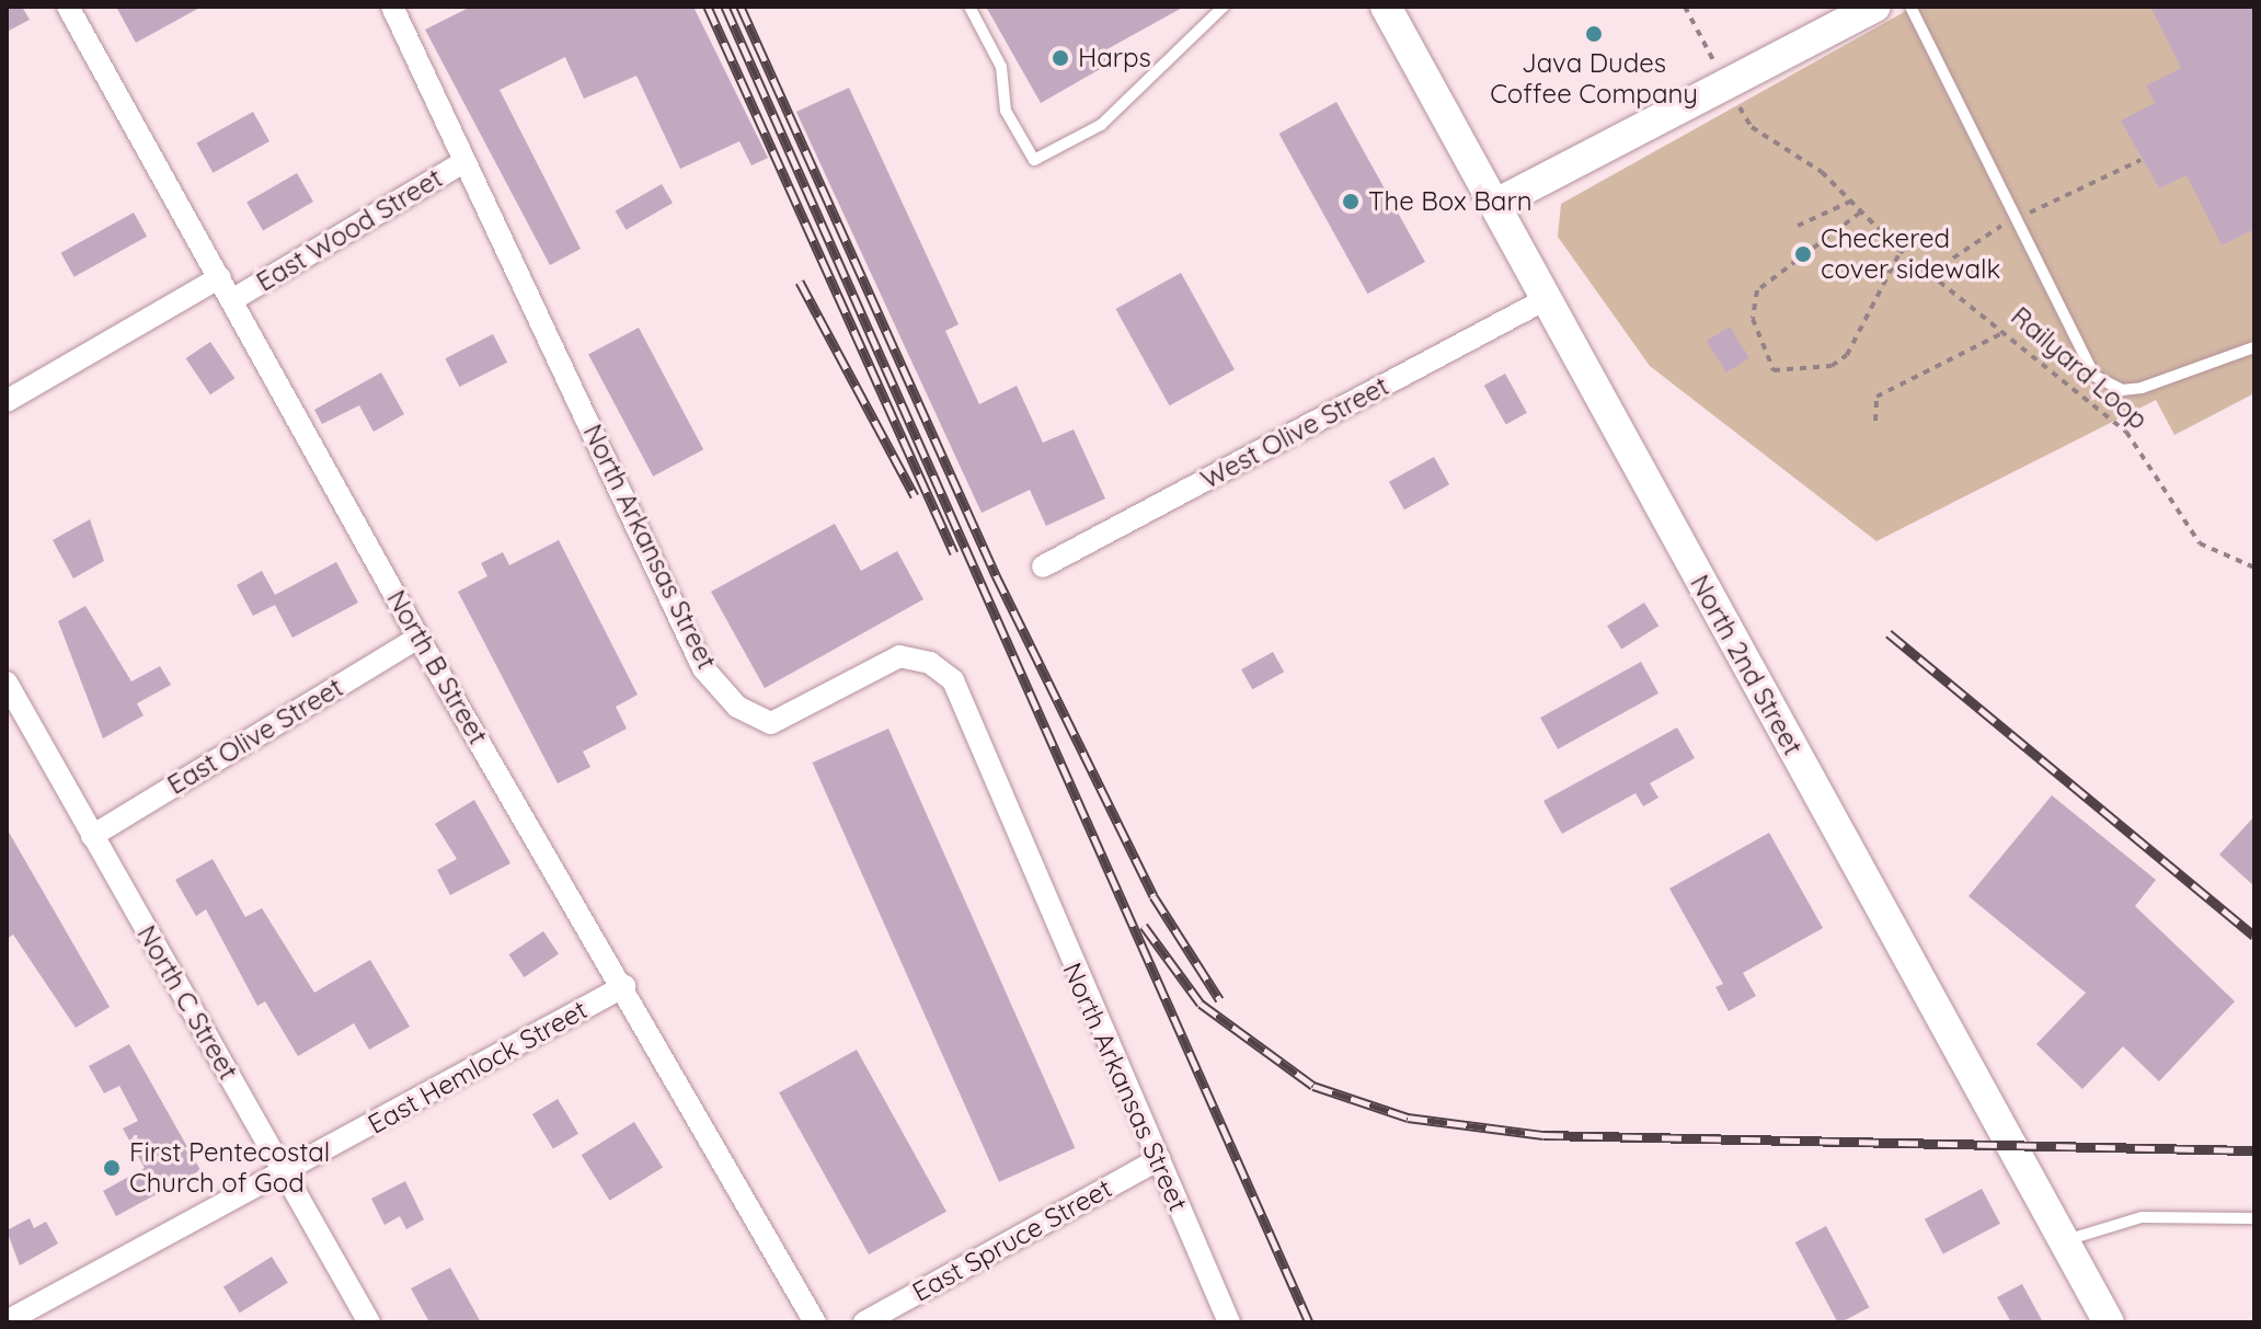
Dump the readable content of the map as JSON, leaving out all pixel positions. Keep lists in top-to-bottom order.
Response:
{
  "streets": {
    "main road": ["North 2nd Street"],
    "street": [
      "East Wood Street",
      "West Olive Street",
      "North Arkansas Street",
      "North B Street",
      "East Olive Street",
      "North C Street",
      "East Hemlock Street",
      "East Spruce Street"
    ],
    "path": ["Railyard Loop"]
  },
  "crossings": [
    ["East Wood Street", "North Arkansas Street"],
    ["East Wood Street", "North B Street"],
    ["West Olive Street", "North 2nd Street"],
    ["North Arkansas Street", "East Spruce Street"],
    ["North B Street", "East Olive Street"],
    ["North B Street", "East Hemlock Street"],
    ["East Olive Street", "North C Street"],
    ["North C Street", "East Hemlock Street"]
  ],
  "places": [
    "Java Dudes Coffee Company",
    "Harps",
    "The Box Barn",
    "Checkered cover sidewalk",
    "First Pentecostal Church of God"
  ]
}
